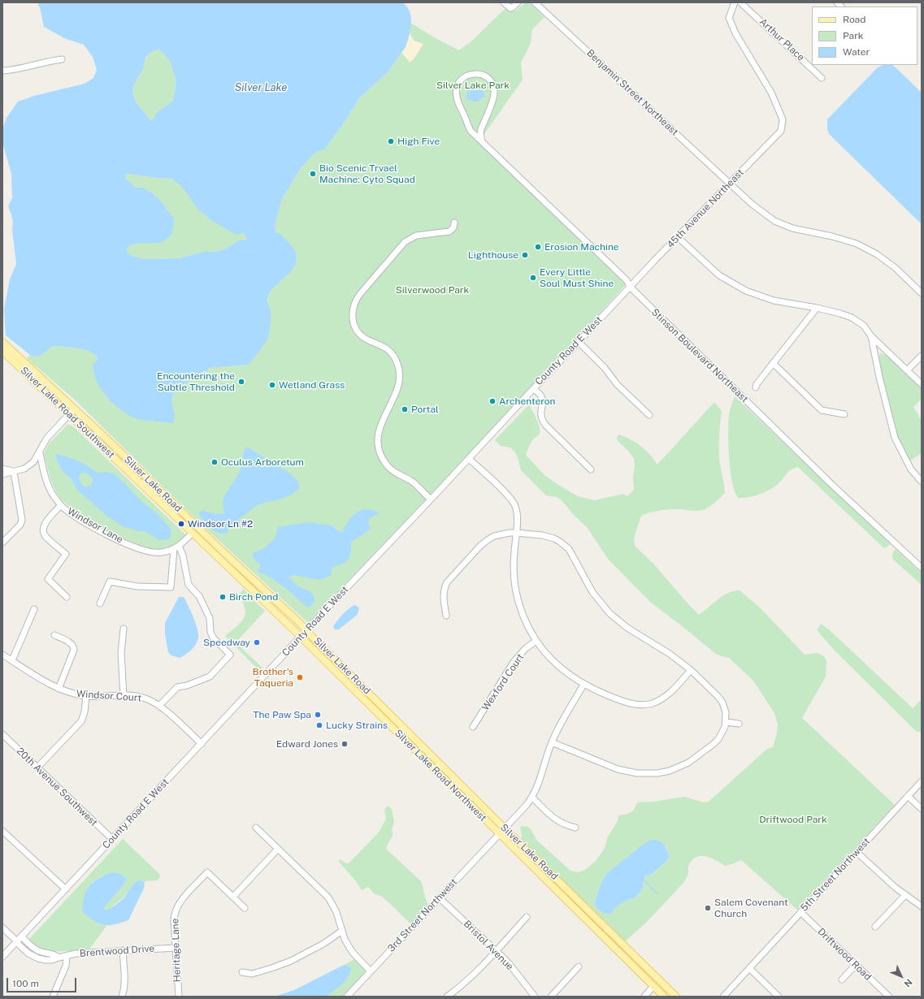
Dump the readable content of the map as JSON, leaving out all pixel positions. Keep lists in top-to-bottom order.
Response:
{
  "streets": {
    "main road": ["Silver Lake Road Southwest", "Silver Lake Road", "Silver Lake Road Northwest"],
    "street": [
      "Arthur Place",
      "Benjamin Street Northeast",
      "45th Avenue Northeast",
      "County Road E West",
      "Stinson Boulevard Northeast",
      "Windsor Lane",
      "Wexford Court",
      "Windsor Court",
      "20th Avenue Southwest",
      "5th Street Northwest",
      "3rd Street Northwest",
      "Bristol Avenue",
      "Heritage Lane",
      "Brentwood Drive",
      "Driftwood Road"
    ]
  },
  "crossings": [
    ["Benjamin Street Northeast", "45th Avenue Northeast"],
    ["45th Avenue Northeast", "County Road E West"],
    ["45th Avenue Northeast", "Stinson Boulevard Northeast"],
    ["County Road E West", "Stinson Boulevard Northeast"],
    ["County Road E West", "Silver Lake Road Southwest"],
    ["County Road E West", "Silver Lake Road"],
    ["County Road E West", "Windsor Court"],
    ["County Road E West", "Silver Lake Road Northwest"],
    ["County Road E West", "20th Avenue Southwest"],
    ["County Road E West", "Brentwood Drive"],
    ["Silver Lake Road Southwest", "Silver Lake Road Northwest"],
    ["Silver Lake Road", "3rd Street Northwest"],
    ["Silver Lake Road Northwest", "3rd Street Northwest"],
    ["5th Street Northwest", "Driftwood Road"],
    ["3rd Street Northwest", "Bristol Avenue"],
    ["Heritage Lane", "Brentwood Drive"]
  ],
  "water": ["Silver Lake"],
  "parks": ["Silver Lake Park", "Silverwood Park", "Driftwood Park"],
  "places": [
    "High Five",
    "Bio Scenic Trvael Machine: Cyto Squad",
    "Erosion Machine",
    "Lighthouse",
    "Every Little Soul Must Shine",
    "Encountering the Subtle Threshold",
    "Wetland Grass",
    "Archenteron",
    "Portal",
    "Oculus Arboretum",
    "Windsor Ln #2",
    "Birch Pond",
    "Speedway",
    "Brother's Taqueria",
    "The Paw Spa",
    "Lucky Strains",
    "Edward Jones",
    "Salem Covenant Church"
  ],
  "legend": ["Road", "Park", "Water"],
  "scale_bar": "100 m",
  "north": "bottom right"
}
